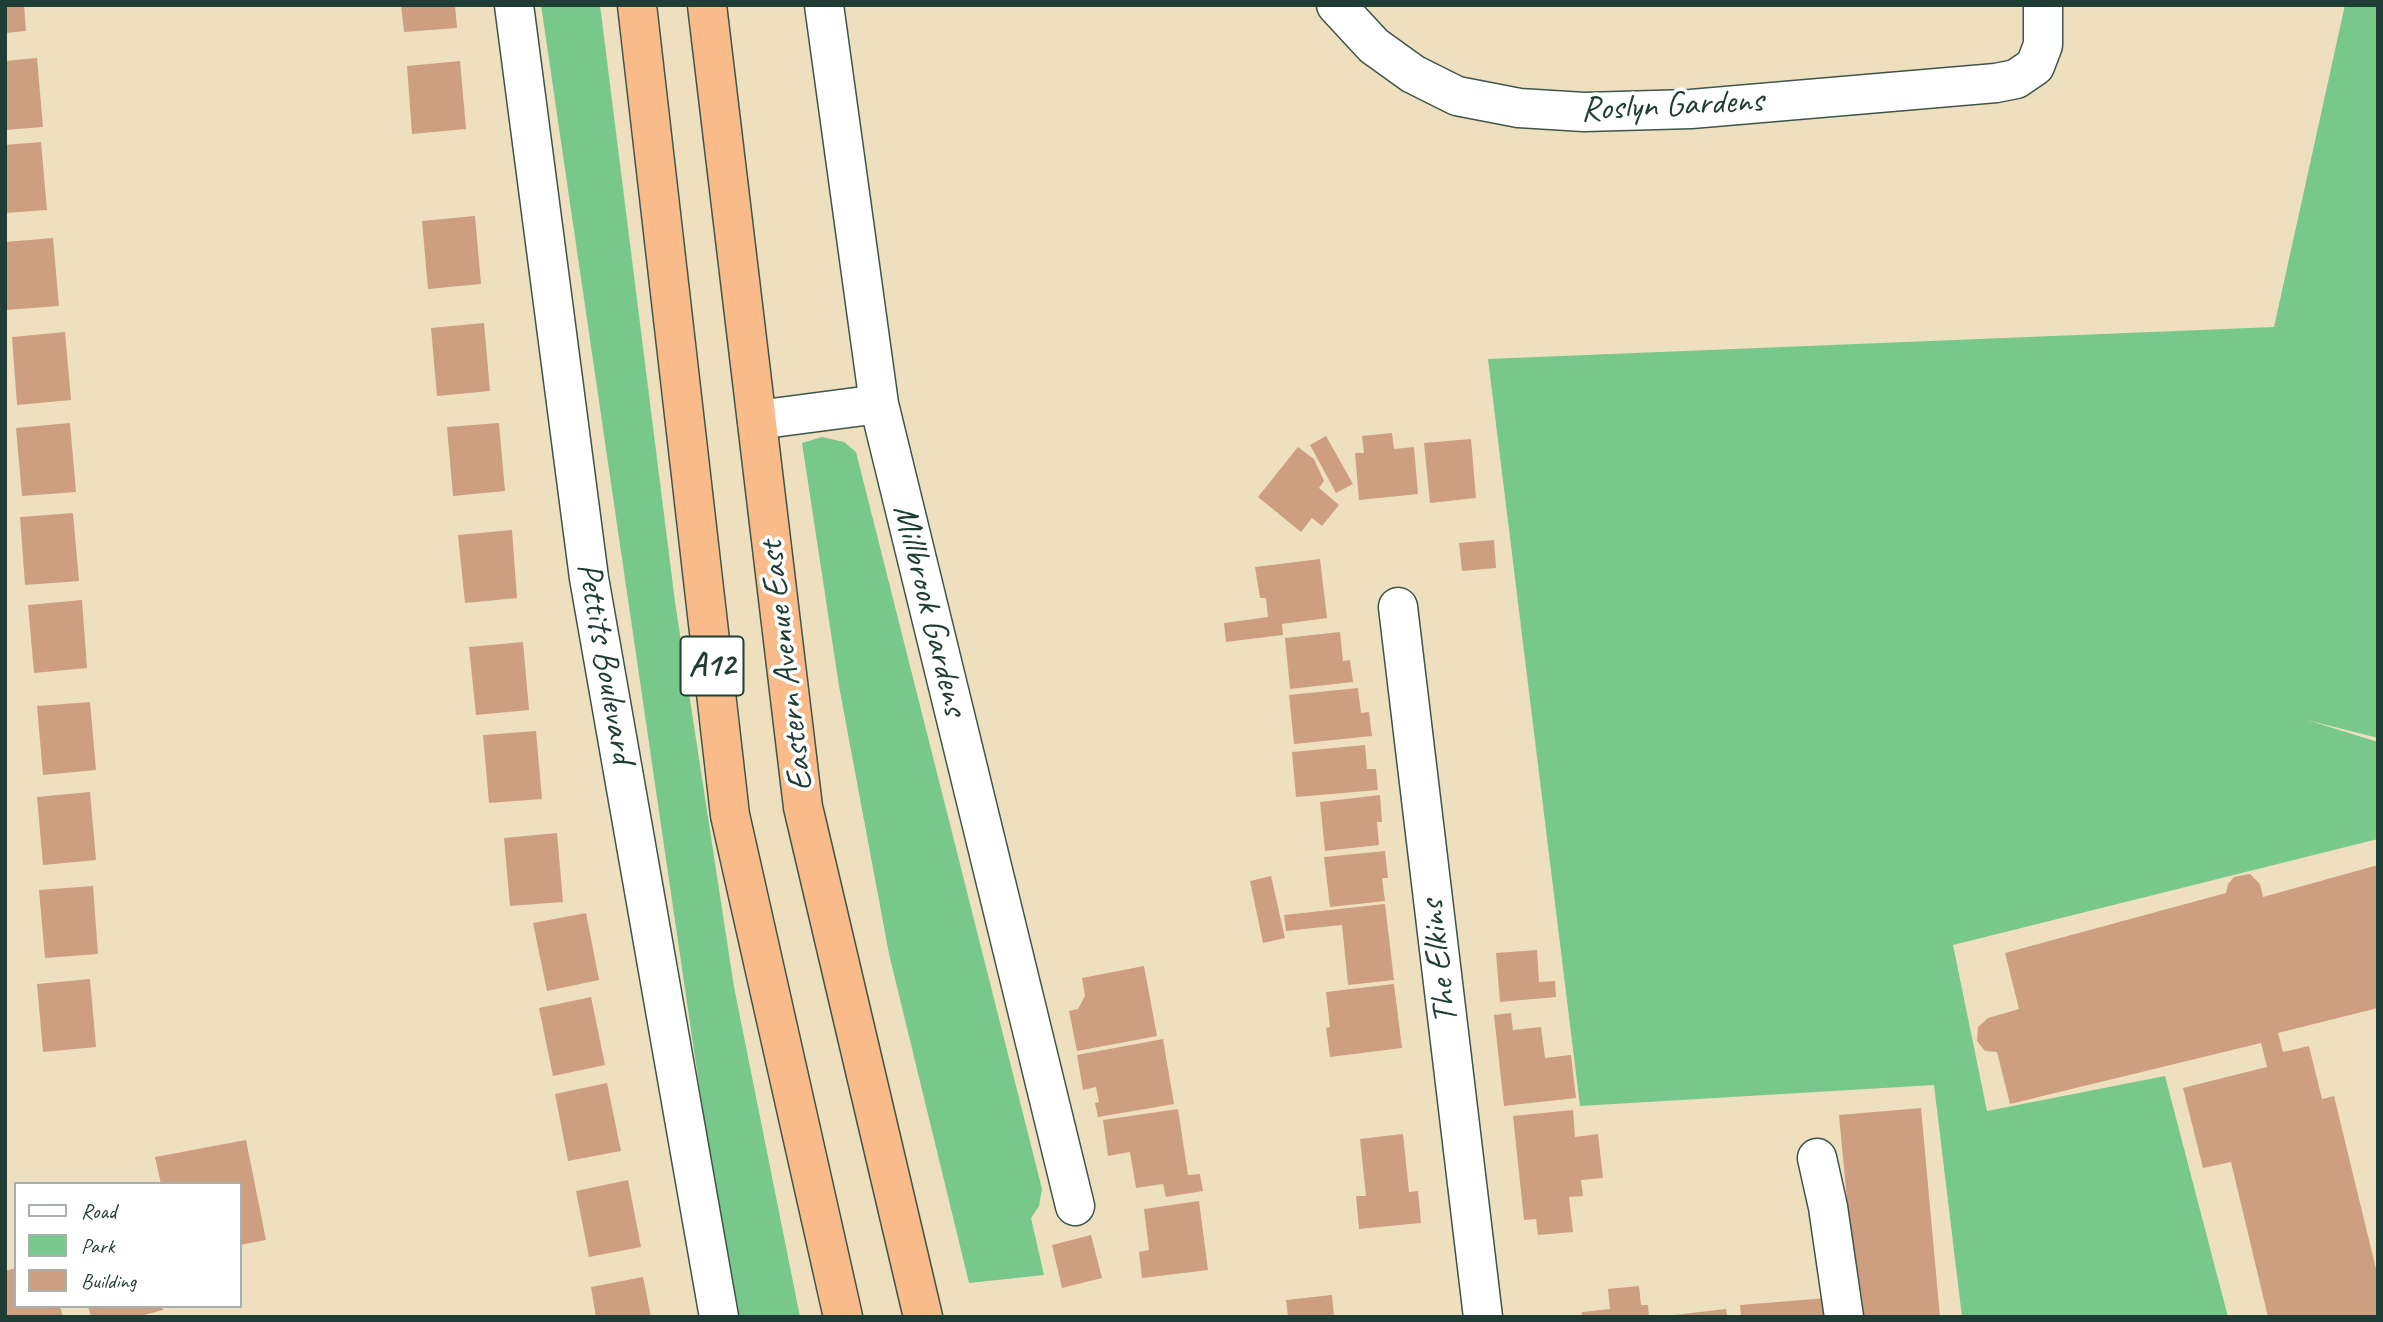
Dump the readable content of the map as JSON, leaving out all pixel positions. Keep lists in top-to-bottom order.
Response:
{
  "streets": {
    "highway": ["A12", "Eastern Avenue East"],
    "street": [
      "Roslyn Gardens",
      "Millbrook Gardens",
      "Pettits Boulevard",
      "The Elkins"
    ]
  },
  "legend": ["Road", "Park", "Building"]
}
